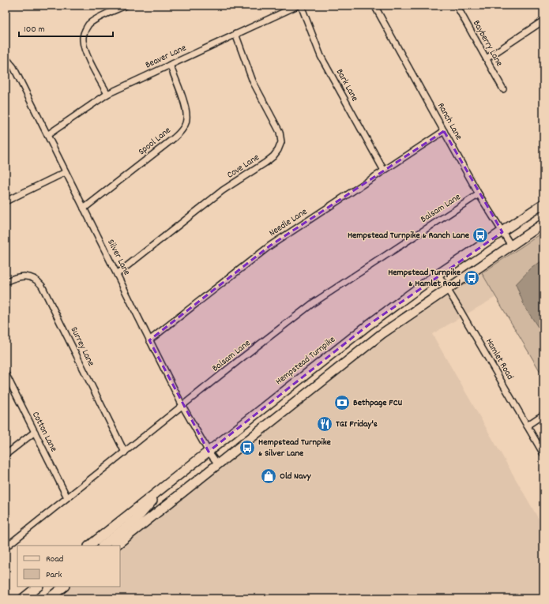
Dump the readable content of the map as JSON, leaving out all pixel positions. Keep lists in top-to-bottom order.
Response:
{
  "streets": {
    "main road": ["Hempstead Turnpike"],
    "street": [
      "Bayberry Lane",
      "Beaver Lane",
      "Bark Lane",
      "Ranch Lane",
      "Spool Lane",
      "Cove Lane",
      "Balsam Lane",
      "Needle Lane",
      "Silver Lane",
      "Surrey Lane",
      "Hamlet Road",
      "Cotton Lane"
    ]
  },
  "crossings": [
    ["Beaver Lane", "Spool Lane"],
    ["Beaver Lane", "Cove Lane"],
    ["Beaver Lane", "Silver Lane"],
    ["Bark Lane", "Needle Lane"],
    ["Ranch Lane", "Balsam Lane"],
    ["Ranch Lane", "Needle Lane"],
    ["Ranch Lane", "Hempstead Turnpike"],
    ["Spool Lane", "Silver Lane"],
    ["Cove Lane", "Silver Lane"],
    ["Balsam Lane", "Silver Lane"],
    ["Balsam Lane", "Surrey Lane"],
    ["Balsam Lane", "Cotton Lane"],
    ["Needle Lane", "Silver Lane"],
    ["Silver Lane", "Hempstead Turnpike"],
    ["Hamlet Road", "Hempstead Turnpike"]
  ],
  "places": {
    "bus stop": ["Hempstead Turnpike & Ranch Lane", "Hempstead Turnpike & Hamlet Road", "Hempstead Turnpike & Silver Lane"],
    "bank": ["Bethpage FCU"],
    "restaurant": ["TGI Friday's"],
    "shop": ["Old Navy"]
  },
  "legend": ["Road", "Park"],
  "scale_bar": "100 m"
}
